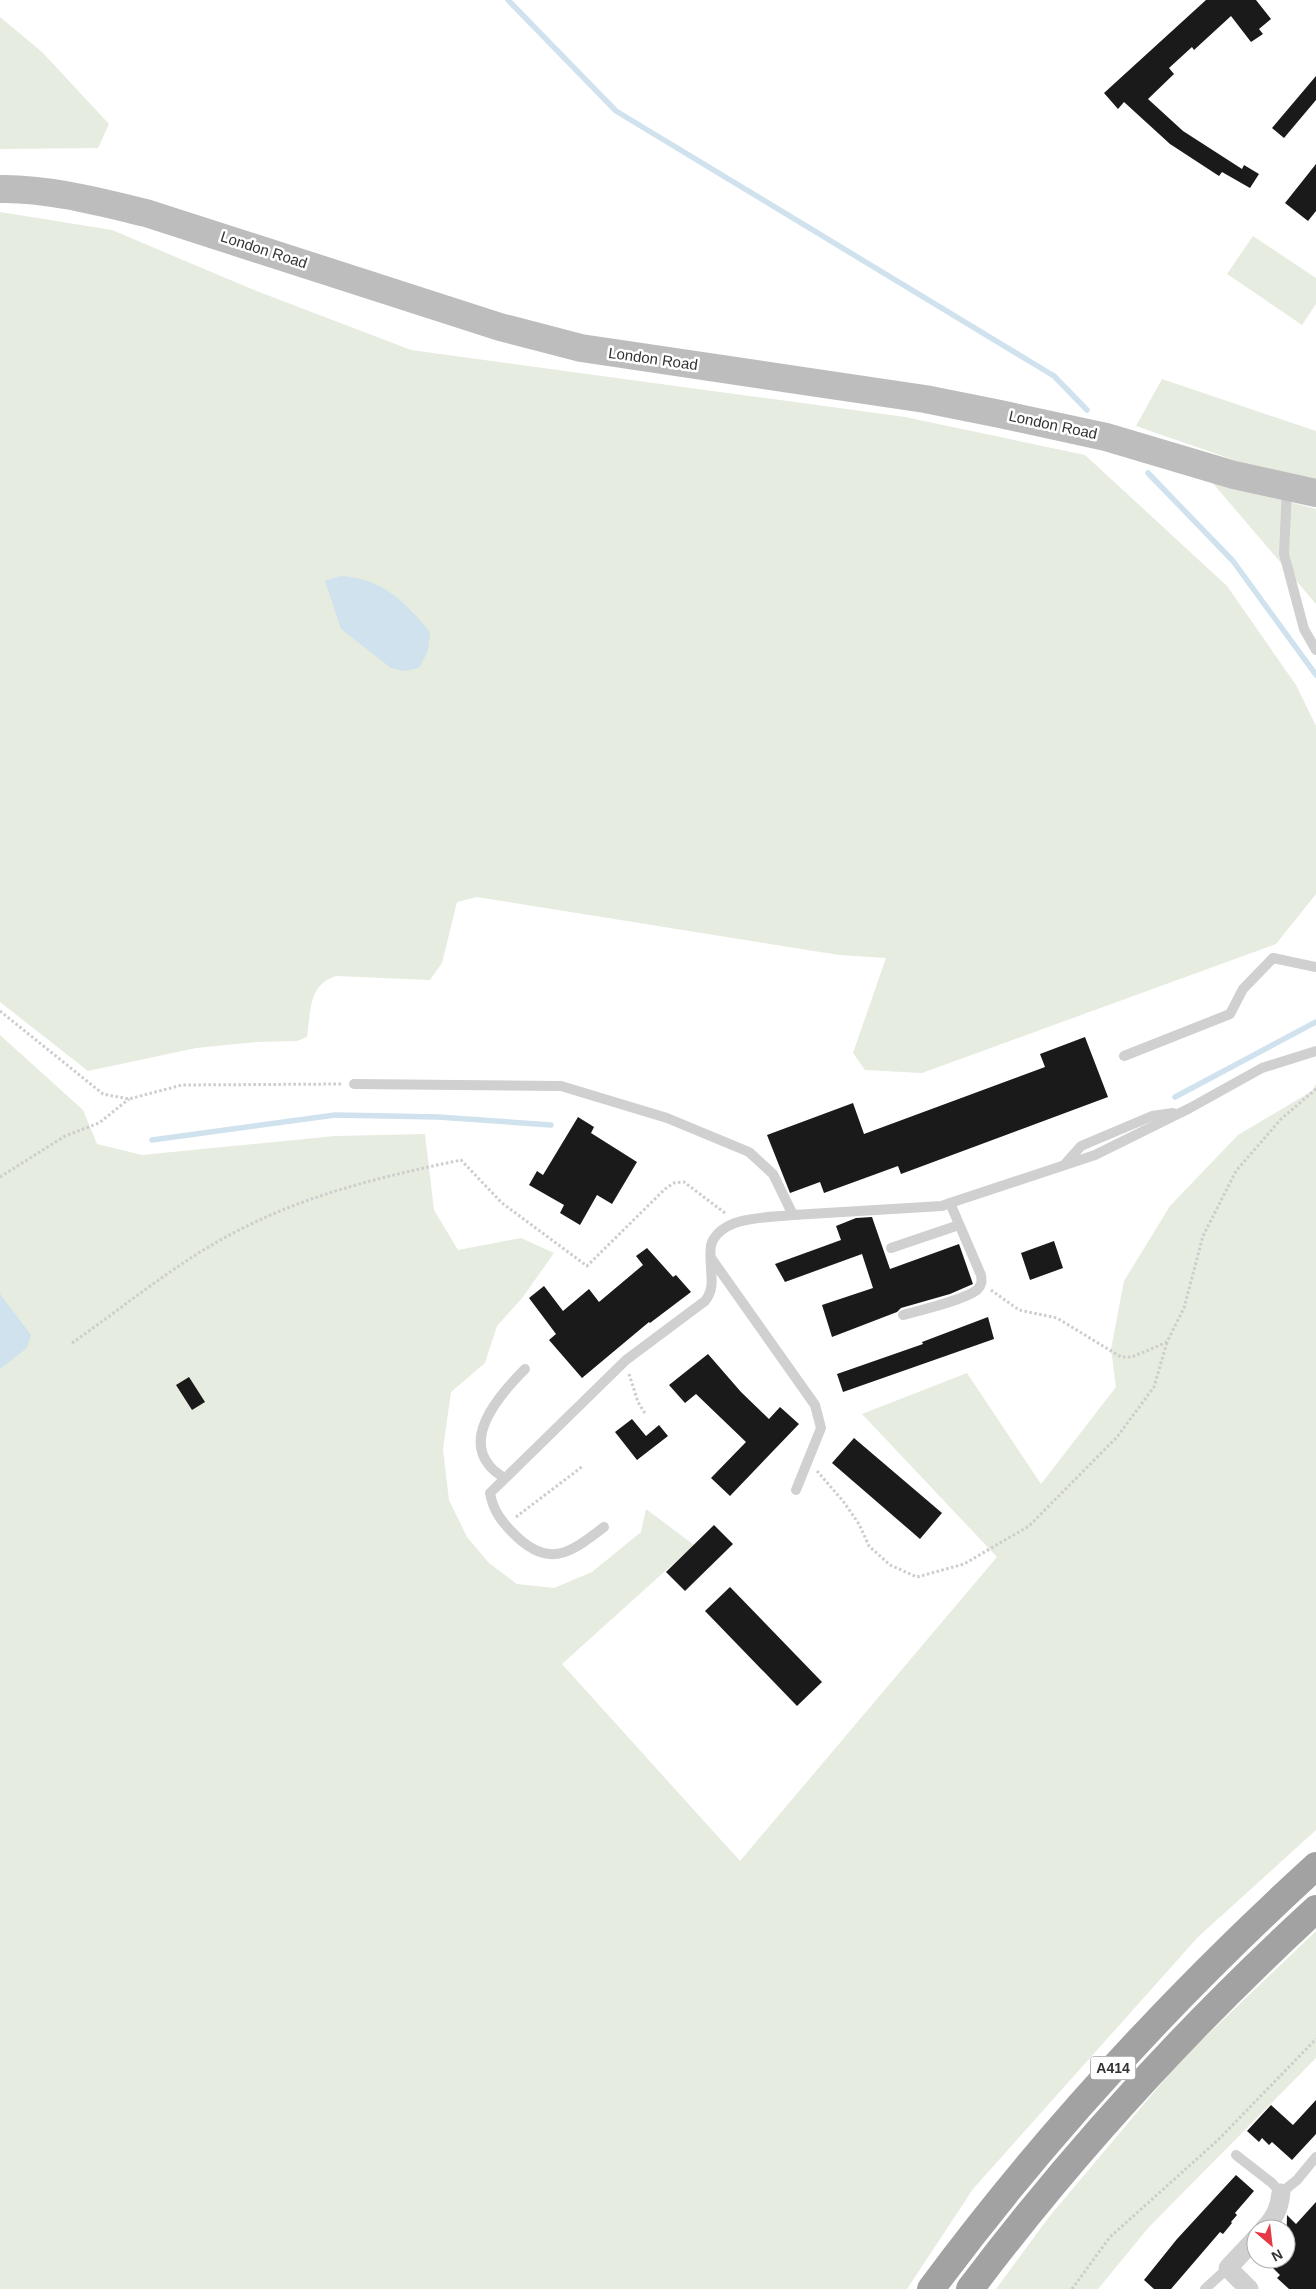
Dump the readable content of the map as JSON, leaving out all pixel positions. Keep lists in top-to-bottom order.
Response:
{
  "streets": {
    "highway": ["A414"],
    "main road": ["London Road"]
  },
  "north": "bottom right"
}
